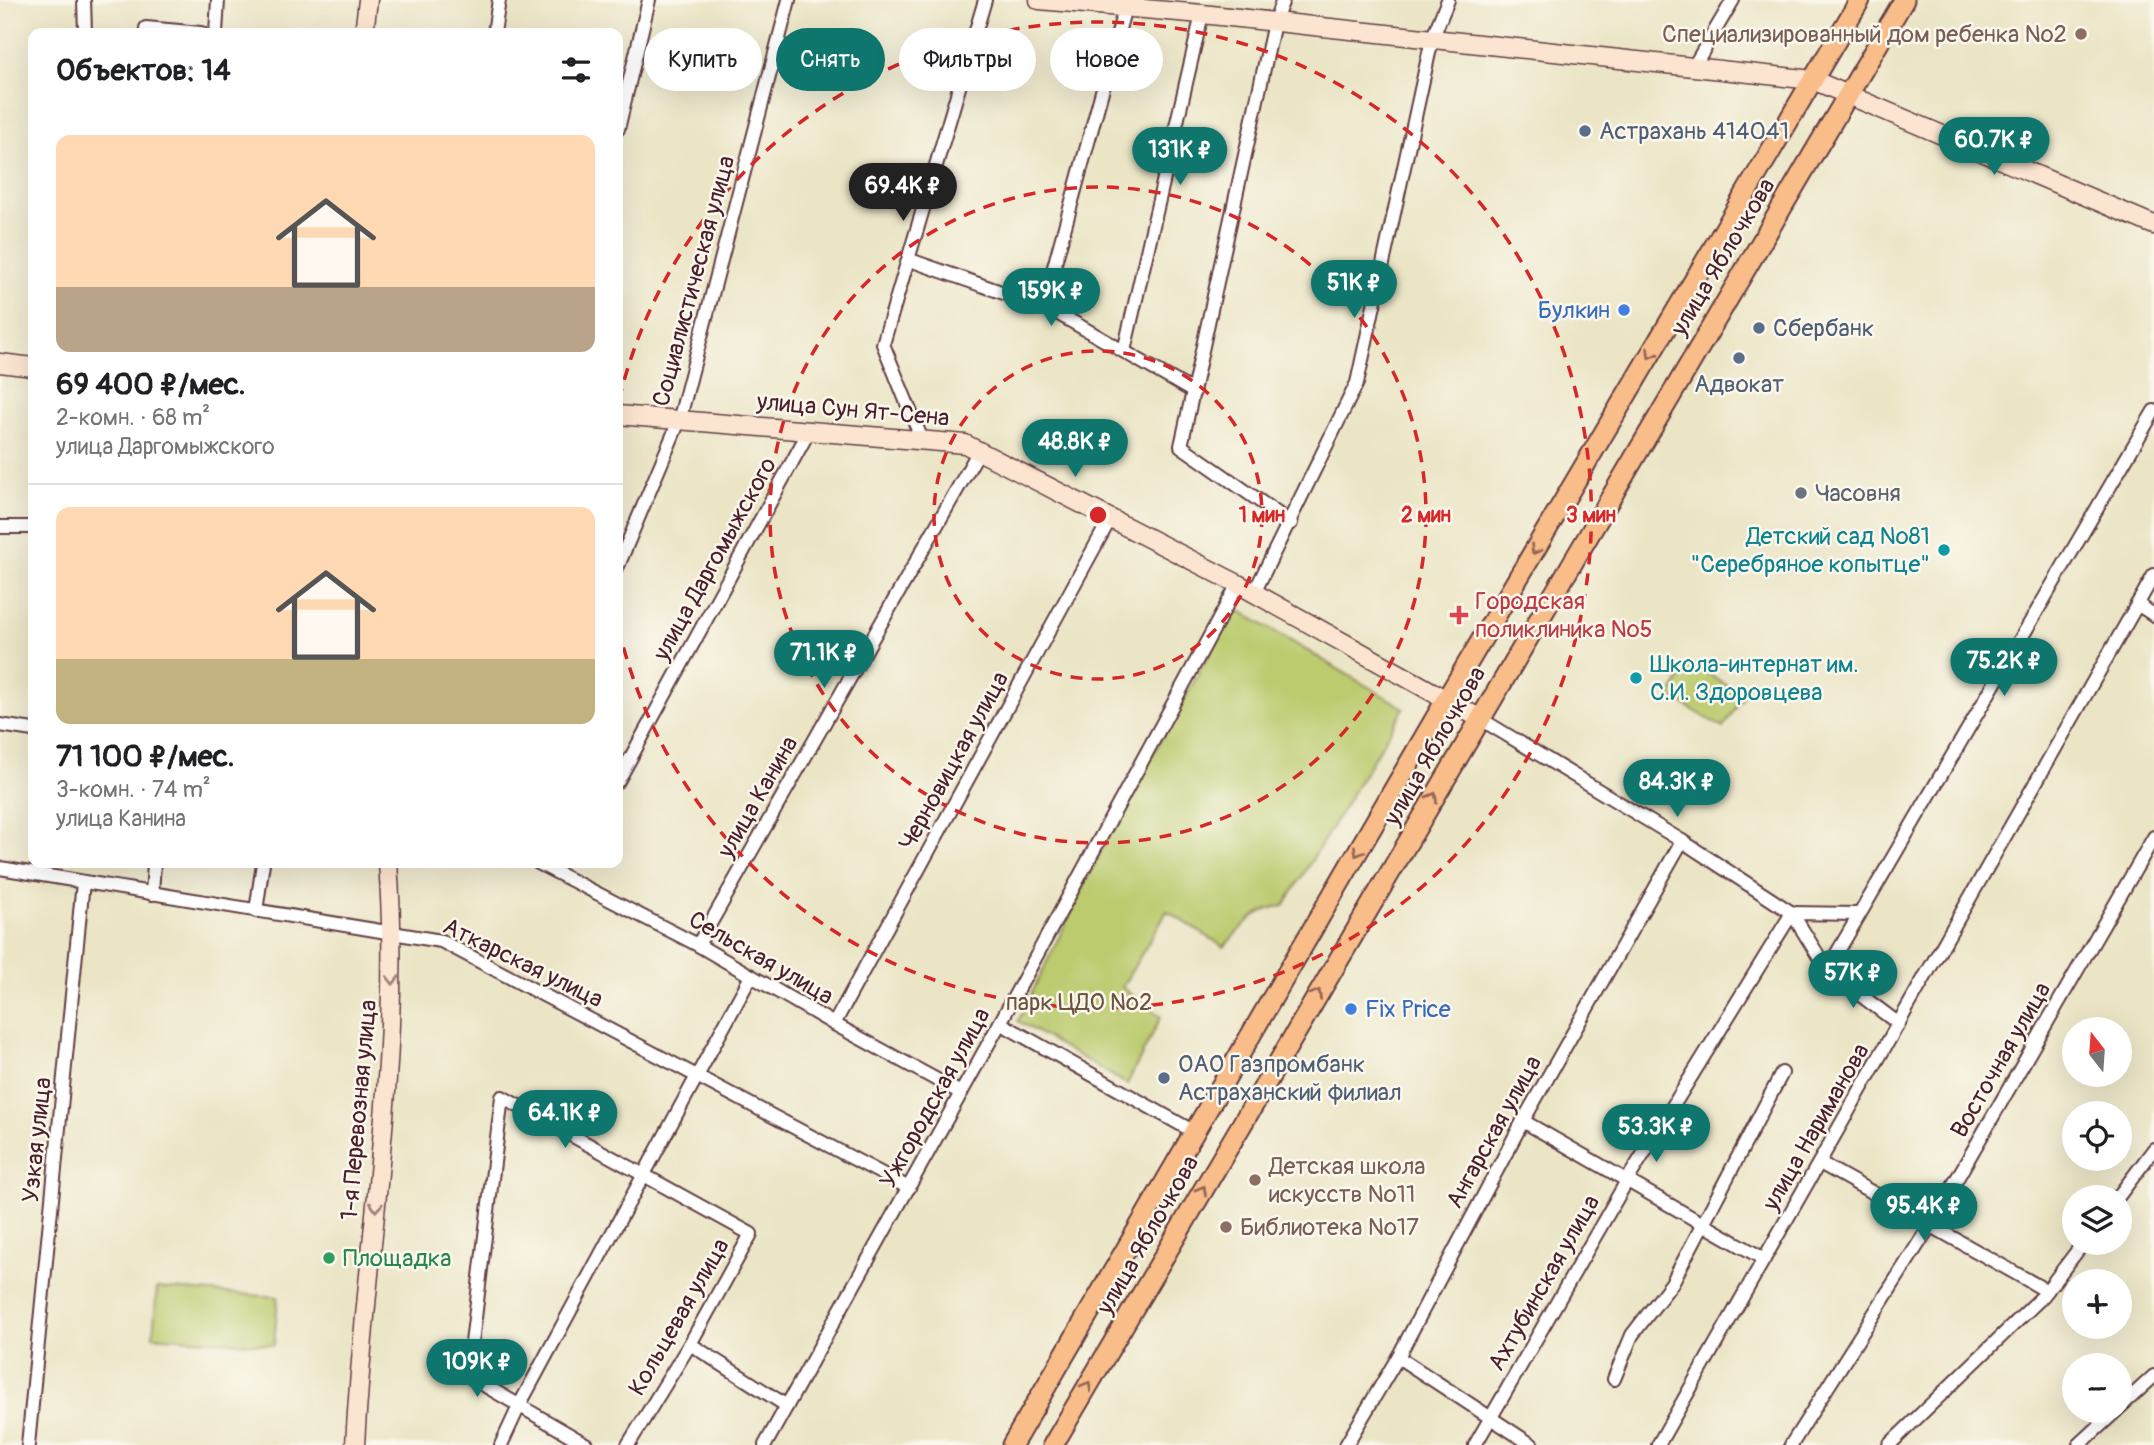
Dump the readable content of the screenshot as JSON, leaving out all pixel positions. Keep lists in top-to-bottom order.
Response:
{
  "streets": {
    "main road": ["улица Яблочкова", "улица Сун Ят-Сена", "1-я Перевозная улица"],
    "street": [
      "Социалистическая улица",
      "улица Даргомыжского",
      "Черновицкая улица",
      "улица Канина",
      "Сельская улица",
      "Аткарская улица",
      "Восточная улица",
      "Ужгородская улица",
      "улица Нариманова",
      "Ангарская улица",
      "Узкая улица",
      "Ахтубинская улица",
      "Кольцевая улица"
    ]
  },
  "crossings": [
    ["улица Яблочкова", "улица Сун Ят-Сена"],
    ["Социалистическая улица", "улица Сун Ят-Сена"],
    ["улица Сун Ят-Сена", "улица Даргомыжского"],
    ["улица Сун Ят-Сена", "Черновицкая улица"],
    ["улица Сун Ят-Сена", "улица Канина"],
    ["улица Сун Ят-Сена", "Ужгородская улица"],
    ["Черновицкая улица", "Сельская улица"],
    ["улица Канина", "Сельская улица"],
    ["Сельская улица", "Ужгородская улица"],
    ["Аткарская улица", "Ужгородская улица"],
    ["Аткарская улица", "1-я Перевозная улица"],
    ["Аткарская улица", "Узкая улица"]
  ],
  "one_way": ["1-я Перевозная улица"],
  "parks": ["парк ЦДО №2"],
  "places": {
    "other": [
      "Специализированный дом ребенка №2",
      "Астрахань 414041",
      "Булкин",
      "Сбербанк",
      "Адвокат",
      "Часовня",
      "Детский сад №81 \"Серебряное копытце\"",
      "Школа-интернат им. С.И. Здоровцева",
      "Fix Price",
      "ОАО Газпромбанк Астраханский филиал",
      "Детская школа искусств №11",
      "Библиотека №17",
      "Площадка"
    ],
    "health": ["Городская поликлиника №5"]
  },
  "north": "top",
  "page": {
    "chip": [
      "Купить",
      "Снять",
      "Фильтры",
      "Новое"
    ],
    "heading": "Объектов: 14",
    "list": [
      {
        "name": "69 400 ₽/мес.",
        "note": "2-комн. · 68 m² · улица Даргомыжского"
      },
      {
        "name": "71 100 ₽/мес.",
        "note": "3-комн. · 74 m² · улица Канина"
      }
    ],
    "price": [
      "60.7K ₽",
      "131K ₽",
      "69.4K ₽",
      "51K ₽",
      "159K ₽",
      "48.8K ₽",
      "71.1K ₽",
      "75.2K ₽",
      "84.3K ₽",
      "57K ₽",
      "64.1K ₽",
      "53.3K ₽",
      "95.4K ₽",
      "109K ₽"
    ],
    "map_buttons": ["+", "−"]
  },
  "rings": ["1 мин", "2 мин", "3 мин"]
}
